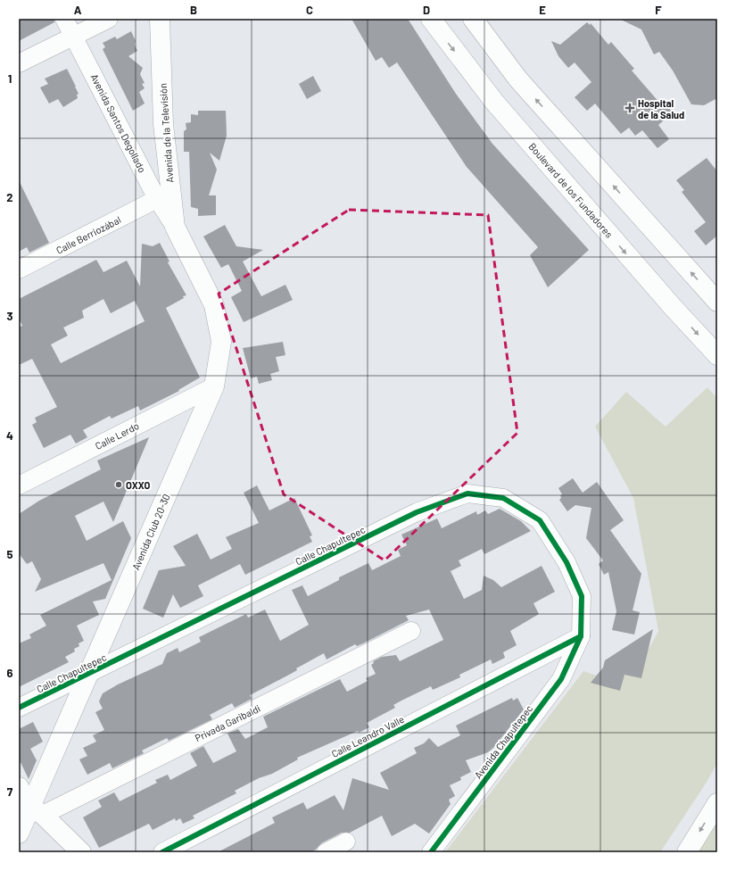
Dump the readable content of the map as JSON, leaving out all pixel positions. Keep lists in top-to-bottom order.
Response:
{
  "streets": {
    "main road": ["Avenida de la Televisión", "Boulevard de los Fundadores", "Avenida Club 20-30"],
    "street": [
      "Avenida Santos Degollado",
      "Calle Berriozábal",
      "Calle Lerdo",
      "Calle Chapultepec",
      "Privada Garibaldi",
      "Calle Leandro Valle",
      "Avenida Chapultepec"
    ]
  },
  "crossings": [
    ["Avenida Santos Degollado", "Avenida de la Televisión"],
    ["Avenida Santos Degollado", "Calle Berriozábal"],
    ["Avenida Santos Degollado", "Avenida Club 20-30"],
    ["Avenida de la Televisión", "Avenida Club 20-30"],
    ["Calle Lerdo", "Avenida Club 20-30"],
    ["Avenida Club 20-30", "Calle Chapultepec"],
    ["Avenida Club 20-30", "Privada Garibaldi"],
    ["Calle Chapultepec", "Calle Leandro Valle"],
    ["Calle Chapultepec", "Avenida Chapultepec"],
    ["Calle Leandro Valle", "Avenida Chapultepec"]
  ],
  "places": {
    "health": ["Hospital de la Salud"],
    "other": ["OXXO"]
  },
  "grid": {
    "columns": [
      "A",
      "B",
      "C",
      "D",
      "E",
      "F"
    ],
    "rows": [
      "1",
      "2",
      "3",
      "4",
      "5",
      "6",
      "7"
    ]
  }
}
